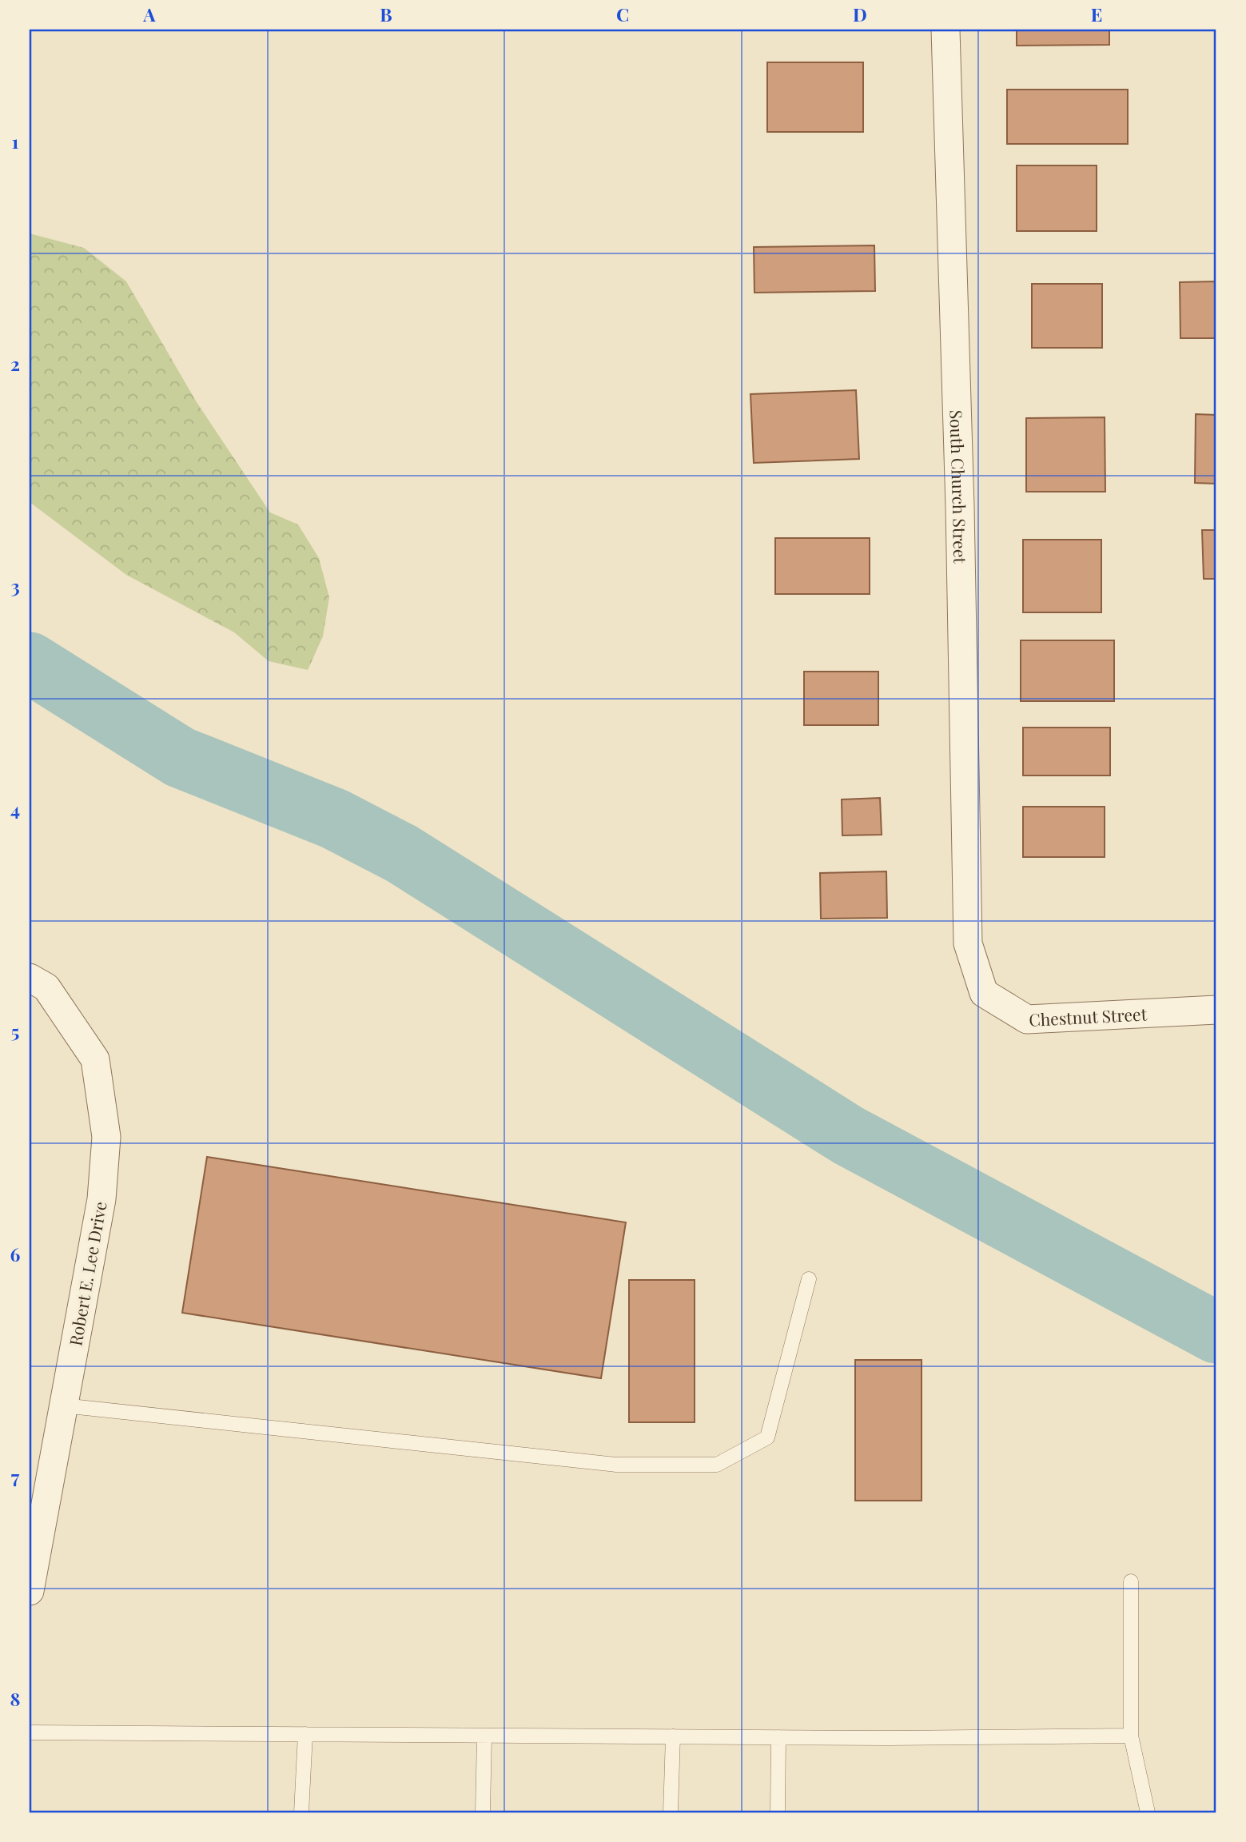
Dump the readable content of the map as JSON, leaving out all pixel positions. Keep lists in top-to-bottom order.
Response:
{
  "streets": {
    "street": ["South Church Street", "Chestnut Street", "Robert E. Lee Drive"]
  },
  "crossings": [
    ["South Church Street", "Chestnut Street"]
  ],
  "grid": {
    "columns": [
      "A",
      "B",
      "C",
      "D",
      "E"
    ],
    "rows": [
      "1",
      "2",
      "3",
      "4",
      "5",
      "6",
      "7",
      "8"
    ]
  }
}
